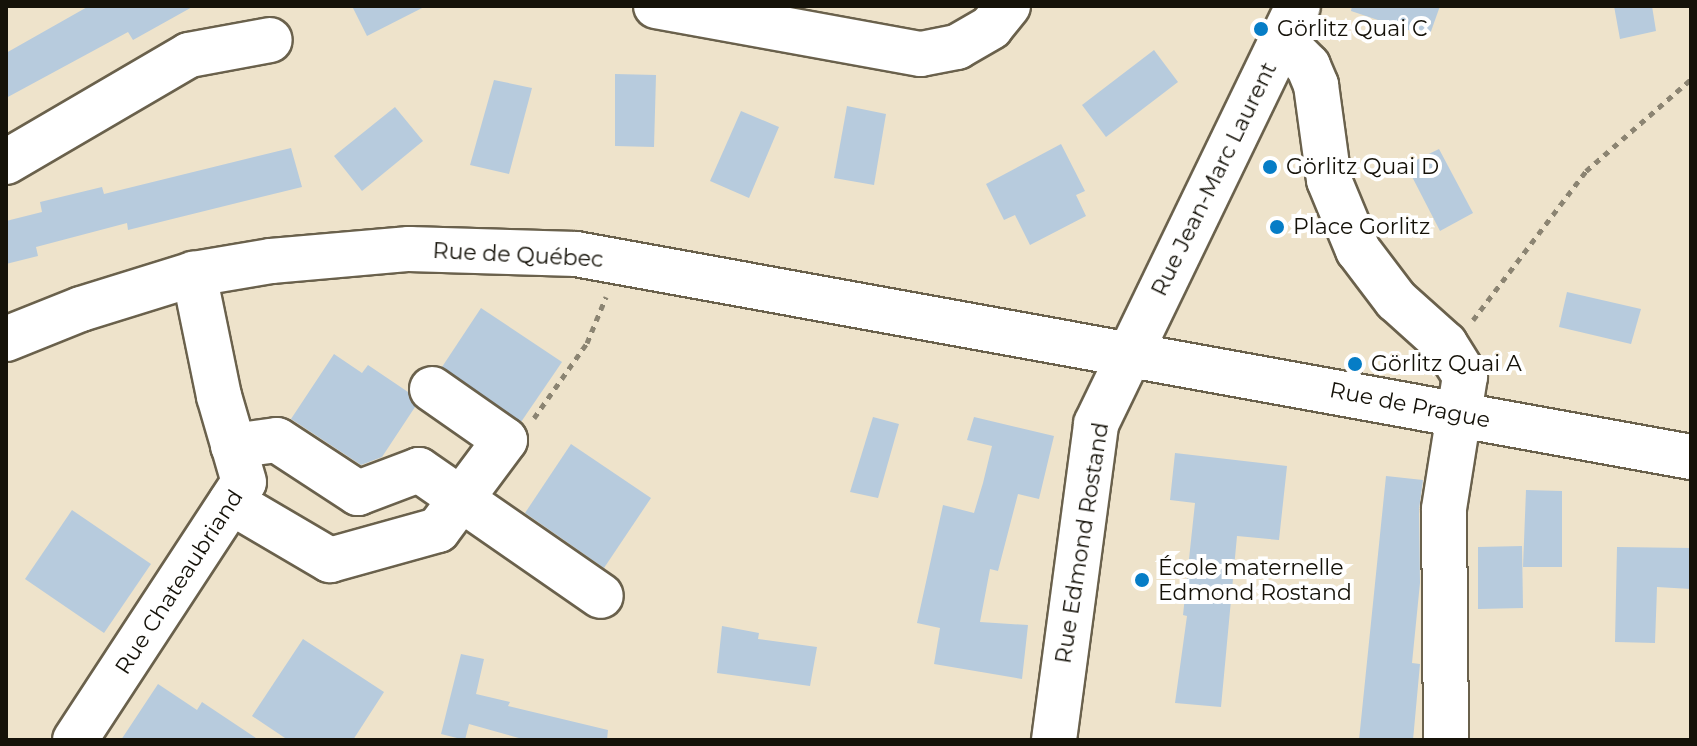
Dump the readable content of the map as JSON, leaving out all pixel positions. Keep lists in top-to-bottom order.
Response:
{
  "streets": {
    "street": [
      "Rue Jean-Marc Laurent",
      "Rue de Québec",
      "Rue de Prague",
      "Rue Edmond Rostand",
      "Rue Chateaubriand"
    ]
  },
  "crossings": [
    ["Rue Jean-Marc Laurent", "Rue de Québec"],
    ["Rue Jean-Marc Laurent", "Rue de Prague"],
    ["Rue Jean-Marc Laurent", "Rue Edmond Rostand"],
    ["Rue de Québec", "Rue de Prague"],
    ["Rue de Québec", "Rue Edmond Rostand"],
    ["Rue de Québec", "Rue Chateaubriand"],
    ["Rue de Prague", "Rue Edmond Rostand"]
  ],
  "places": [
    "Görlitz Quai C",
    "Görlitz Quai D",
    "Place Gorlitz",
    "Görlitz Quai A",
    "École maternelle Edmond Rostand"
  ]
}
